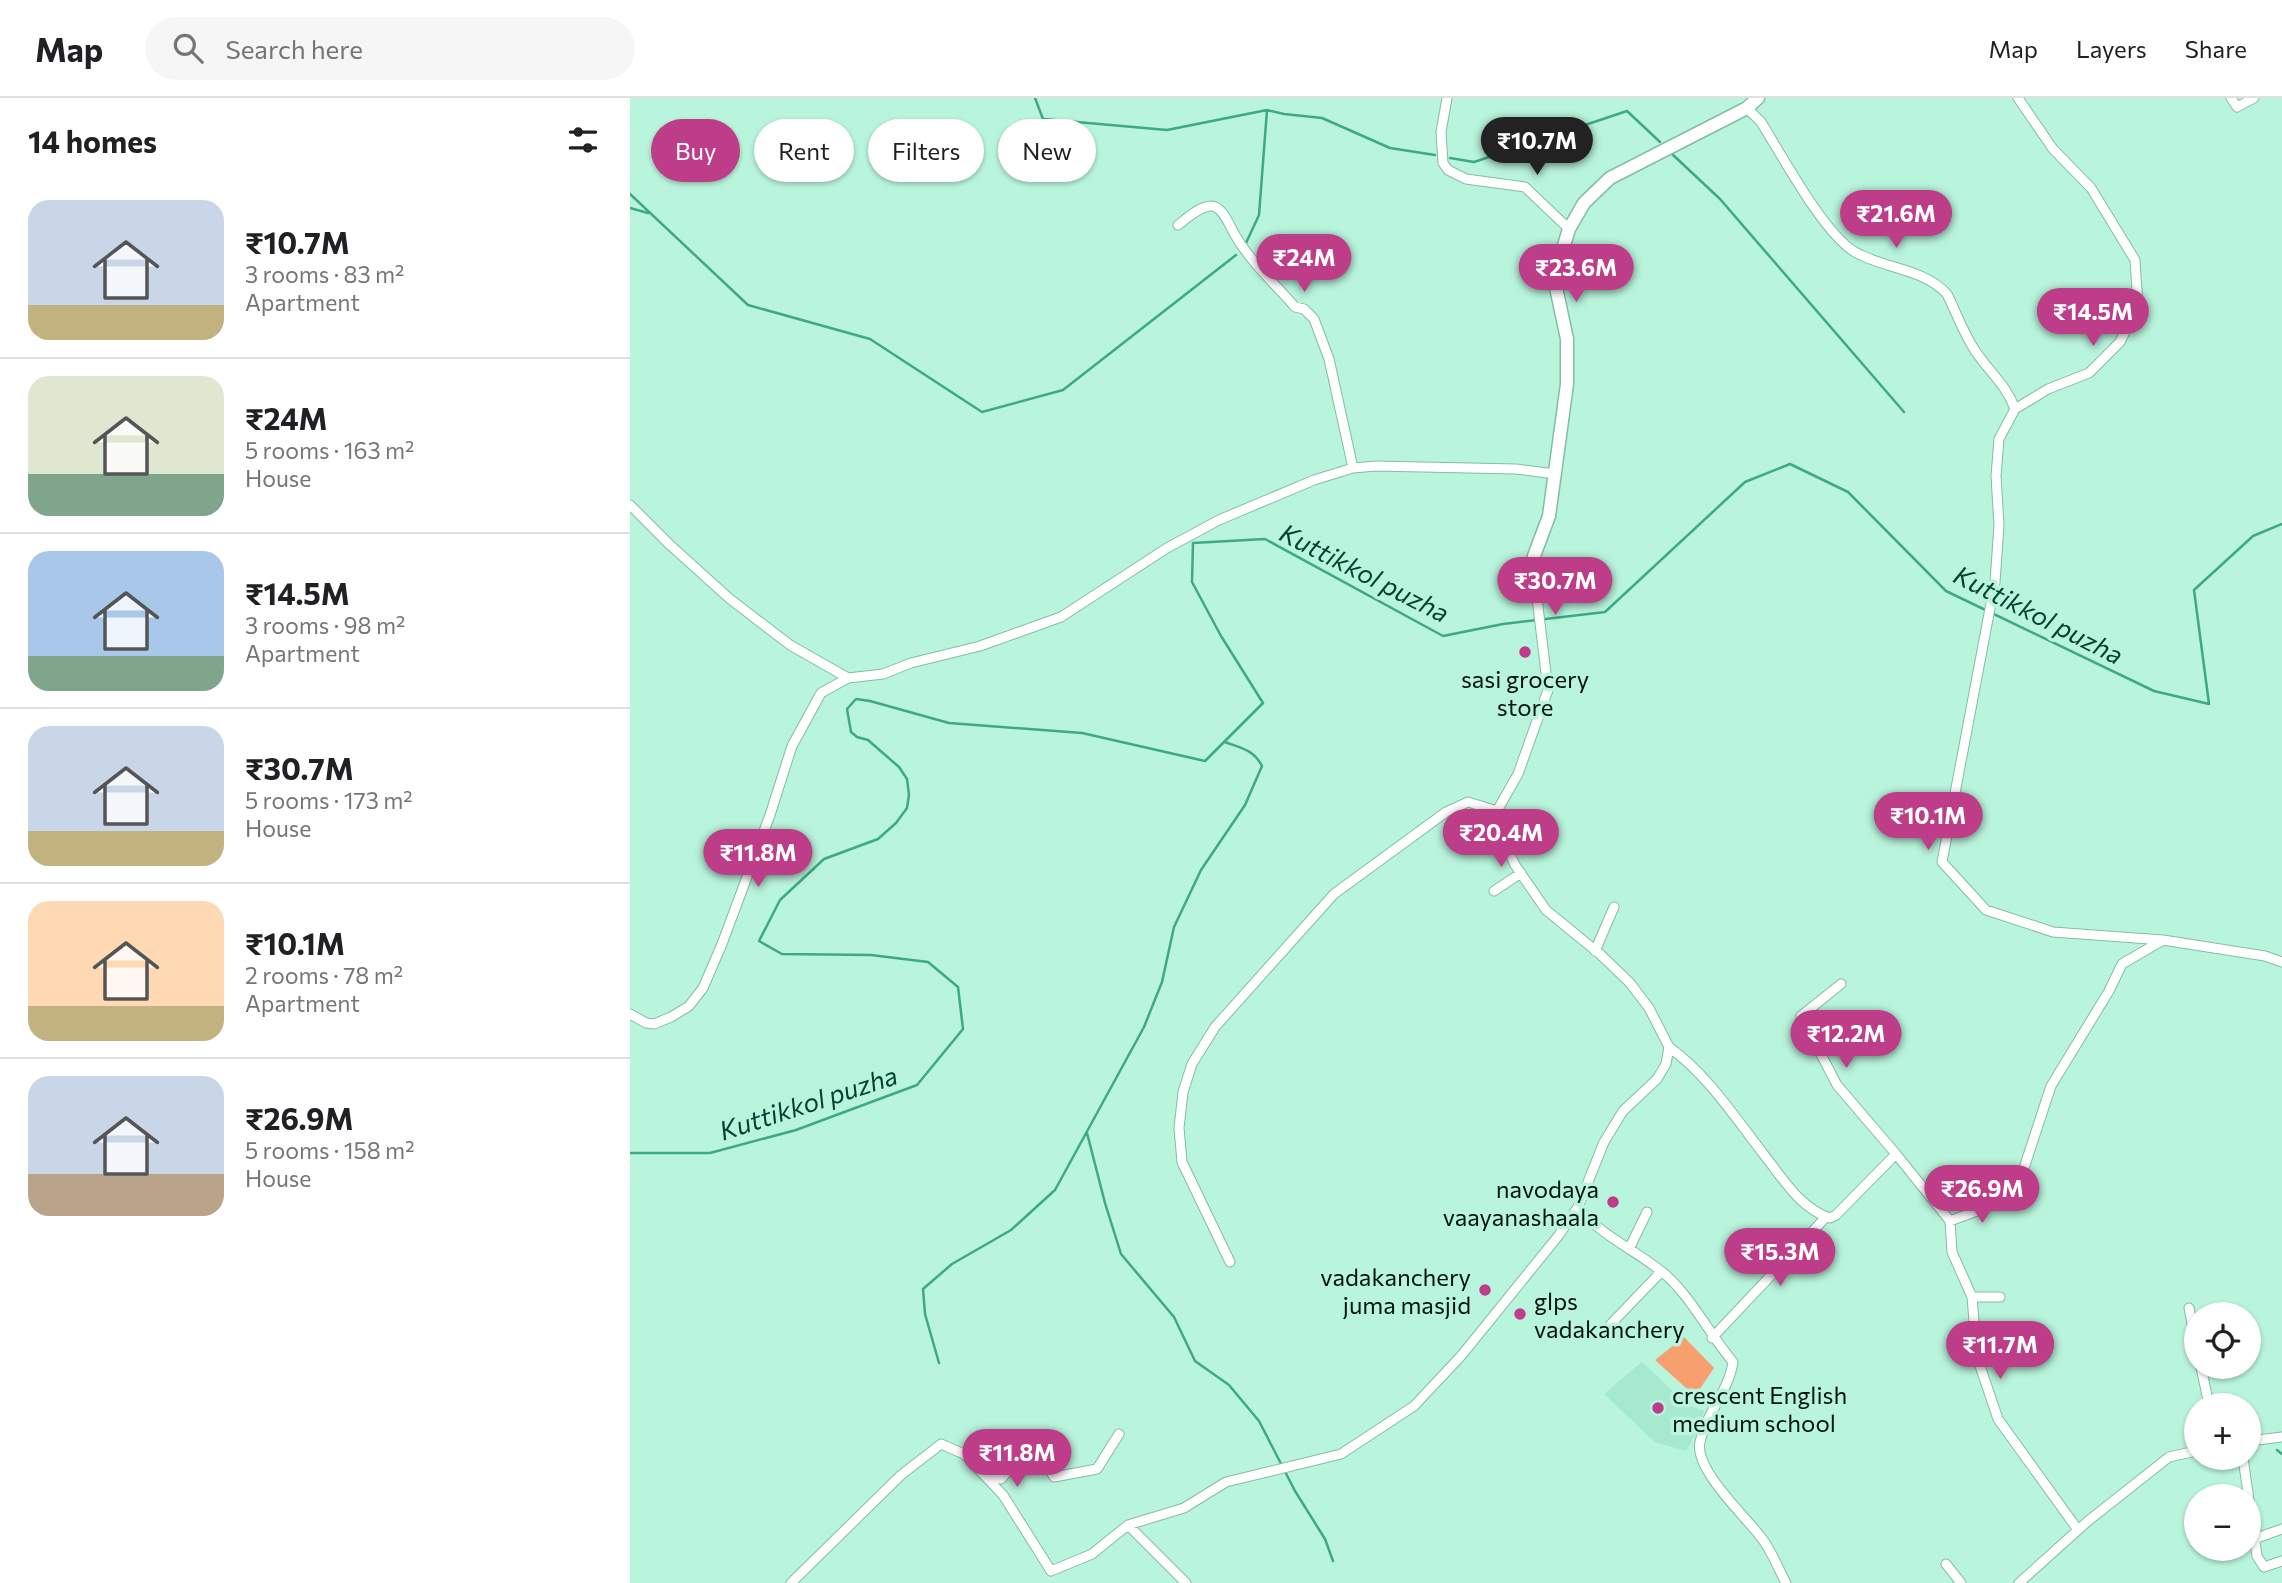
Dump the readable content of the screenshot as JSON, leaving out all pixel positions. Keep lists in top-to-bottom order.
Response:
{
  "water": ["Kuttikkol puzha"],
  "places": [
    "sasi grocery store",
    "navodaya vaayanashaala",
    "vadakanchery juma masjid",
    "glps vadakanchery",
    "crescent English medium school"
  ],
  "page": {
    "header": "Map",
    "search": "Search here",
    "nav": ["Map", "Layers", "Share"],
    "heading": "14 homes",
    "price": [
      "₹10.7M",
      "₹21.6M",
      "₹24M",
      "₹23.6M",
      "₹14.5M",
      "₹30.7M",
      "₹10.1M",
      "₹20.4M",
      "₹11.8M",
      "₹12.2M",
      "₹26.9M",
      "₹15.3M",
      "₹11.7M",
      "₹11.8M"
    ],
    "chip": [
      "Buy",
      "Rent",
      "Filters",
      "New"
    ],
    "list": [
      {
        "name": "₹10.7M",
        "note": "3 rooms · 83 m² · Apartment"
      },
      {
        "name": "₹24M",
        "note": "5 rooms · 163 m² · House"
      },
      {
        "name": "₹14.5M",
        "note": "3 rooms · 98 m² · Apartment"
      },
      {
        "name": "₹30.7M",
        "note": "5 rooms · 173 m² · House"
      },
      {
        "name": "₹10.1M",
        "note": "2 rooms · 78 m² · Apartment"
      },
      {
        "name": "₹26.9M",
        "note": "5 rooms · 158 m² · House"
      }
    ],
    "map_buttons": ["+", "−"]
  }
}
